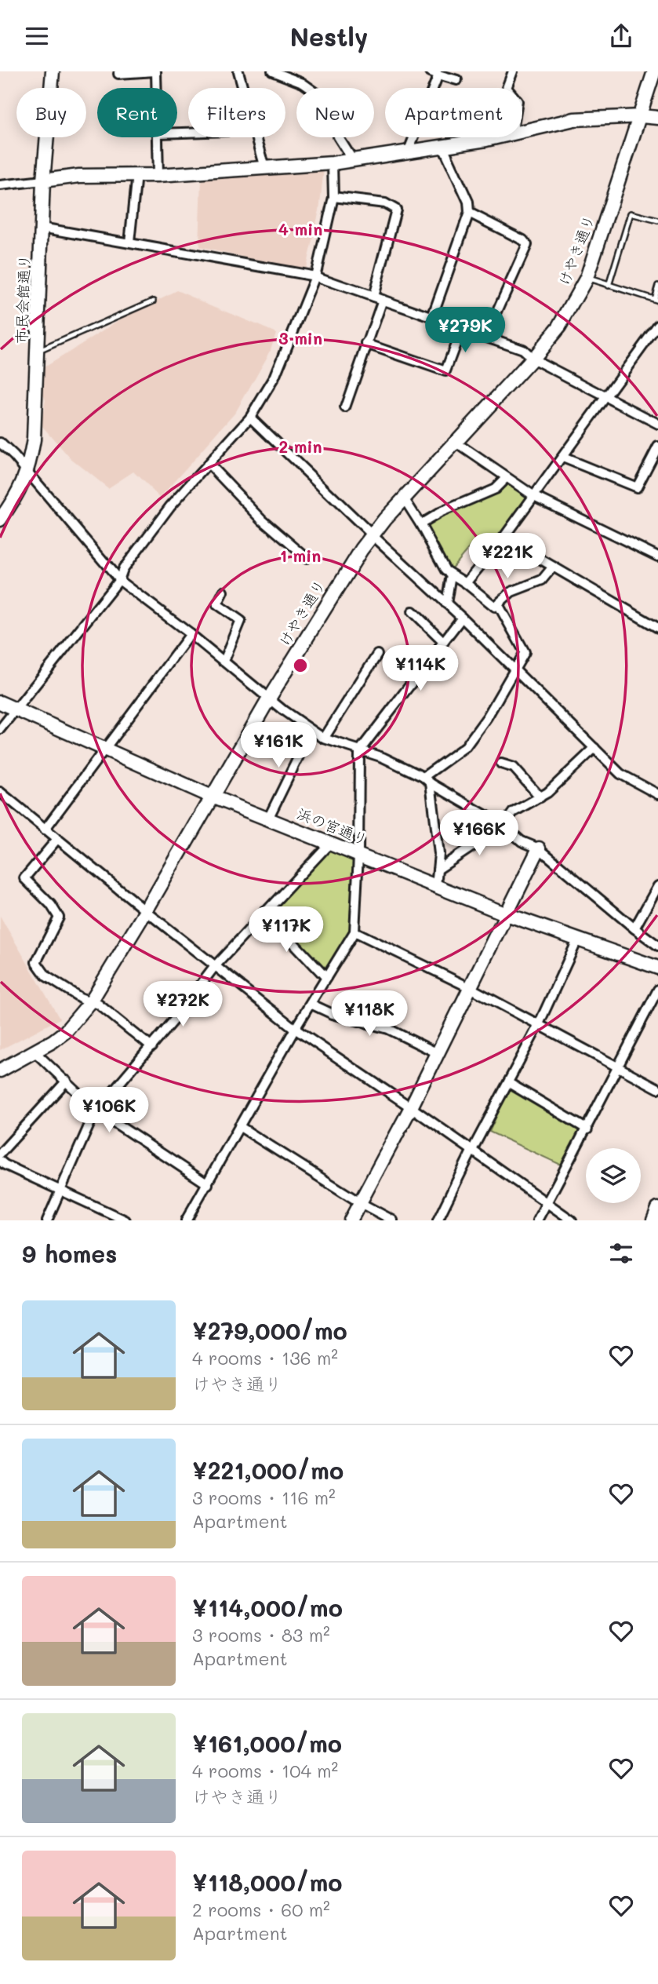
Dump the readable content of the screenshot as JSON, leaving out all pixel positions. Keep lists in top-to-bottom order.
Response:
{
  "streets": {
    "street": ["けやき通り", "市民会館通り", "浜の宮通り"]
  },
  "crossings": [
    ["けやき通り", "浜の宮通り"]
  ],
  "page": {
    "header": "Nestly",
    "chip": [
      "Buy",
      "Rent",
      "Filters",
      "New",
      "Apartment"
    ],
    "price": [
      "¥279K",
      "¥221K",
      "¥114K",
      "¥161K",
      "¥166K",
      "¥117K",
      "¥272K",
      "¥118K",
      "¥106K"
    ],
    "heading": "9 homes",
    "list": [
      {
        "name": "¥279,000/mo",
        "note": "4 rooms · 136 m² · けやき通り"
      },
      {
        "name": "¥221,000/mo",
        "note": "3 rooms · 116 m² · Apartment"
      },
      {
        "name": "¥114,000/mo",
        "note": "3 rooms · 83 m² · Apartment"
      },
      {
        "name": "¥161,000/mo",
        "note": "4 rooms · 104 m² · けやき通り"
      },
      {
        "name": "¥118,000/mo",
        "note": "2 rooms · 60 m² · Apartment"
      }
    ]
  },
  "rings": [
    "4 min",
    "3 min",
    "2 min",
    "1 min"
  ]
}
